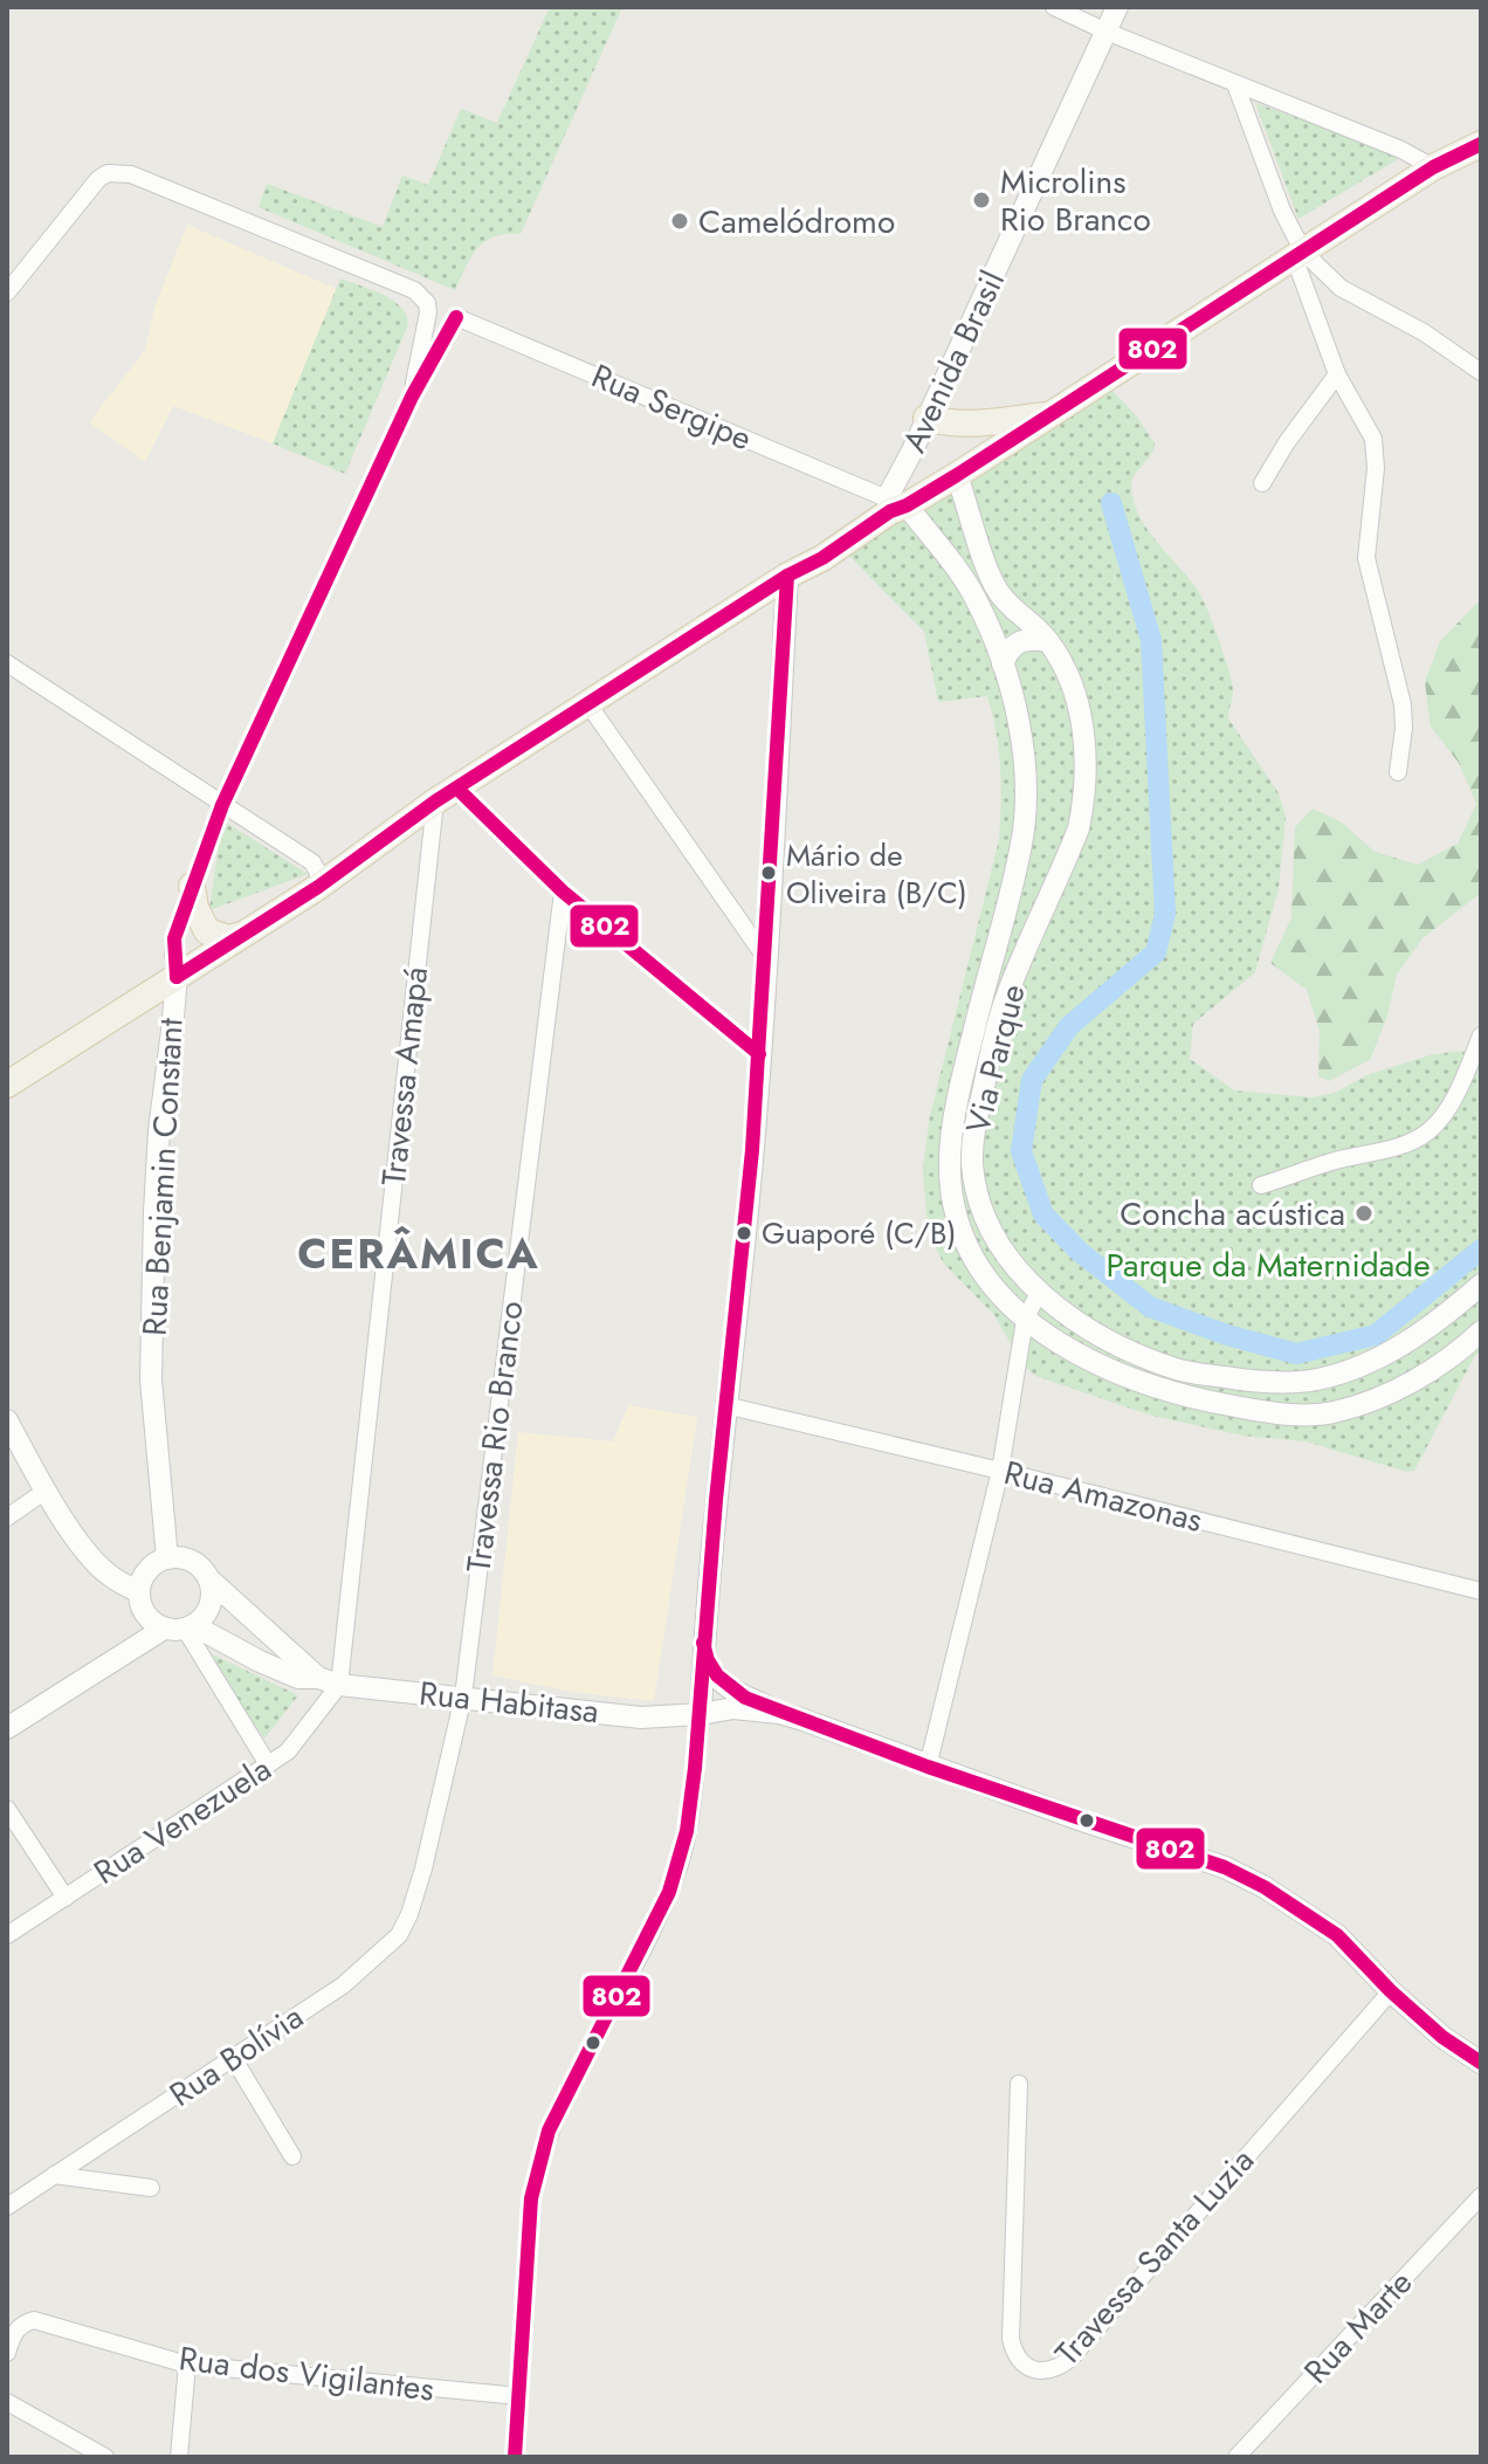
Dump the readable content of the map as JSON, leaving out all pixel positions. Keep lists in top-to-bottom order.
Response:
{
  "streets": {
    "street": [
      "Avenida Brasil",
      "Rua Sergipe",
      "Via Parque",
      "Travessa Amapá",
      "Rua Benjamin Constant",
      "Travessa Rio Branco",
      "Rua Amazonas",
      "Rua Habitasa",
      "Rua Venezuela",
      "Rua Bolívia",
      "Travessa Santa Luzia",
      "Rua Marte",
      "Rua dos Vigilantes"
    ]
  },
  "crossings": [
    ["Avenida Brasil", "Rua Sergipe"],
    ["Avenida Brasil", "Via Parque"],
    ["Rua Sergipe", "Via Parque"],
    ["Rua Sergipe", "Rua Benjamin Constant"],
    ["Travessa Amapá", "Rua Habitasa"],
    ["Travessa Amapá", "Rua Venezuela"],
    ["Rua Benjamin Constant", "Rua Habitasa"],
    ["Travessa Rio Branco", "Rua Habitasa"],
    ["Travessa Rio Branco", "Rua Bolívia"],
    ["Rua Habitasa", "Rua Venezuela"]
  ],
  "districts": ["CERÂMICA"],
  "parks": ["Parque da Maternidade"],
  "places": [
    "Microlins Rio Branco",
    "Camelódromo",
    "Mário de Oliveira (B/C)",
    "Concha acústica",
    "Guaporé (C/B)"
  ],
  "lines": ["transit line 802"]
}
